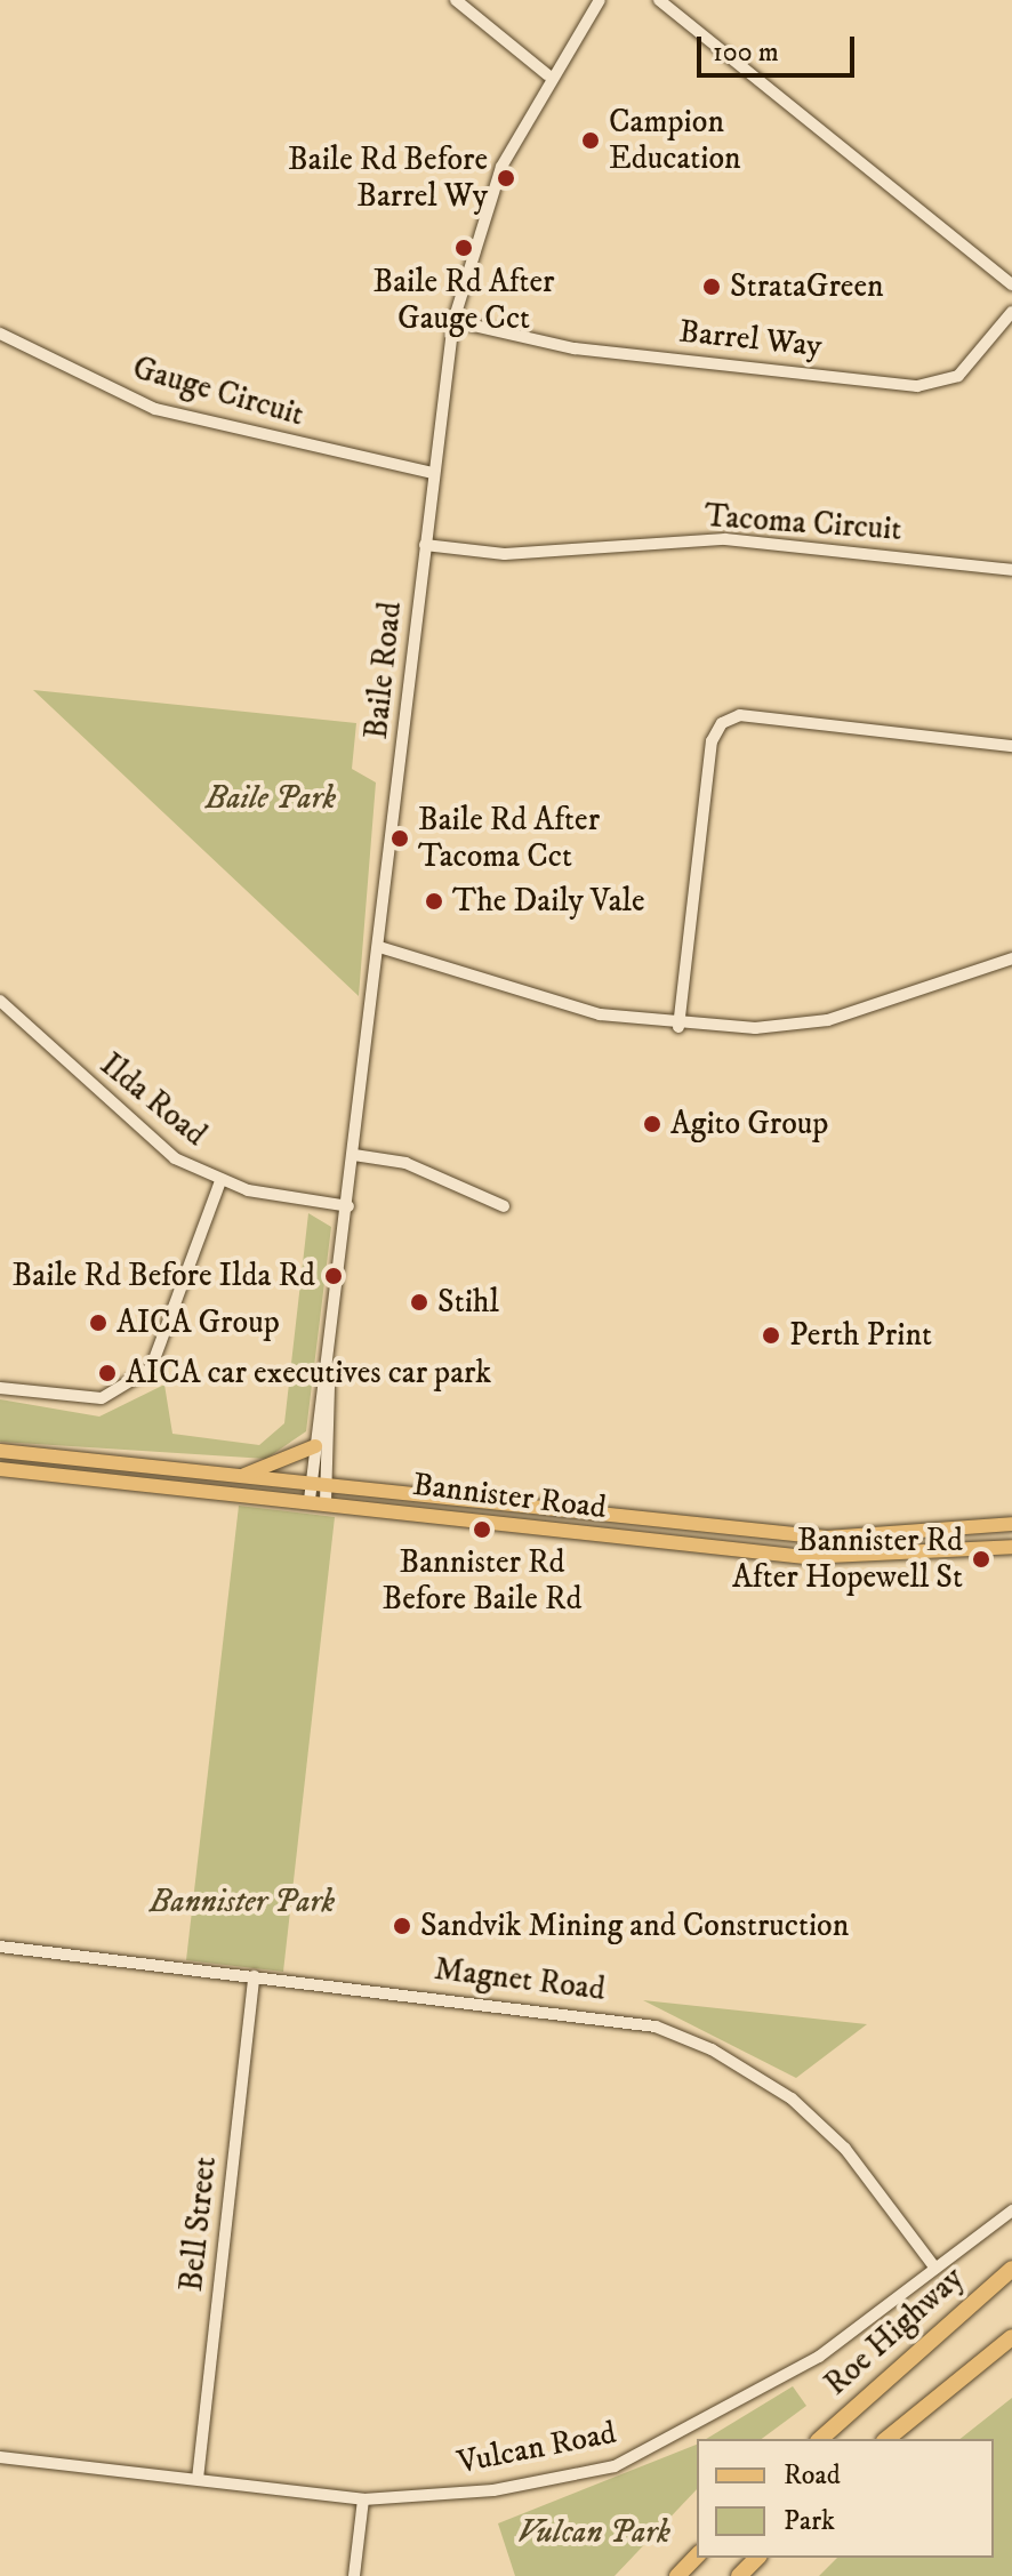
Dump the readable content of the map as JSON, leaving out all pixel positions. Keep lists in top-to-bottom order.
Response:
{
  "streets": {
    "highway": ["Roe Highway"],
    "main road": ["Bannister Road"],
    "street": [
      "Barrel Way",
      "Gauge Circuit",
      "Tacoma Circuit",
      "Baile Road",
      "Ilda Road",
      "Magnet Road",
      "Bell Street",
      "Vulcan Road"
    ]
  },
  "crossings": [
    ["Barrel Way", "Baile Road"],
    ["Gauge Circuit", "Baile Road"],
    ["Tacoma Circuit", "Baile Road"],
    ["Baile Road", "Ilda Road"],
    ["Baile Road", "Bannister Road"],
    ["Magnet Road", "Bell Street"],
    ["Magnet Road", "Vulcan Road"],
    ["Bell Street", "Vulcan Road"]
  ],
  "parks": ["Baile Park", "Bannister Park", "Vulcan Park"],
  "places": [
    "Campion Education",
    "Baile Rd Before Barrel Wy",
    "Baile Rd After Gauge Cct",
    "StrataGreen",
    "Baile Rd After Tacoma Cct",
    "The Daily Vale",
    "Agito Group",
    "Baile Rd Before Ilda Rd",
    "Stihl",
    "AICA Group",
    "Perth Print",
    "AICA car executives car park",
    "Bannister Rd Before Baile Rd",
    "Bannister Rd After Hopewell St",
    "Sandvik Mining and Construction"
  ],
  "legend": ["Road", "Park"],
  "scale_bar": "100 m"
}
